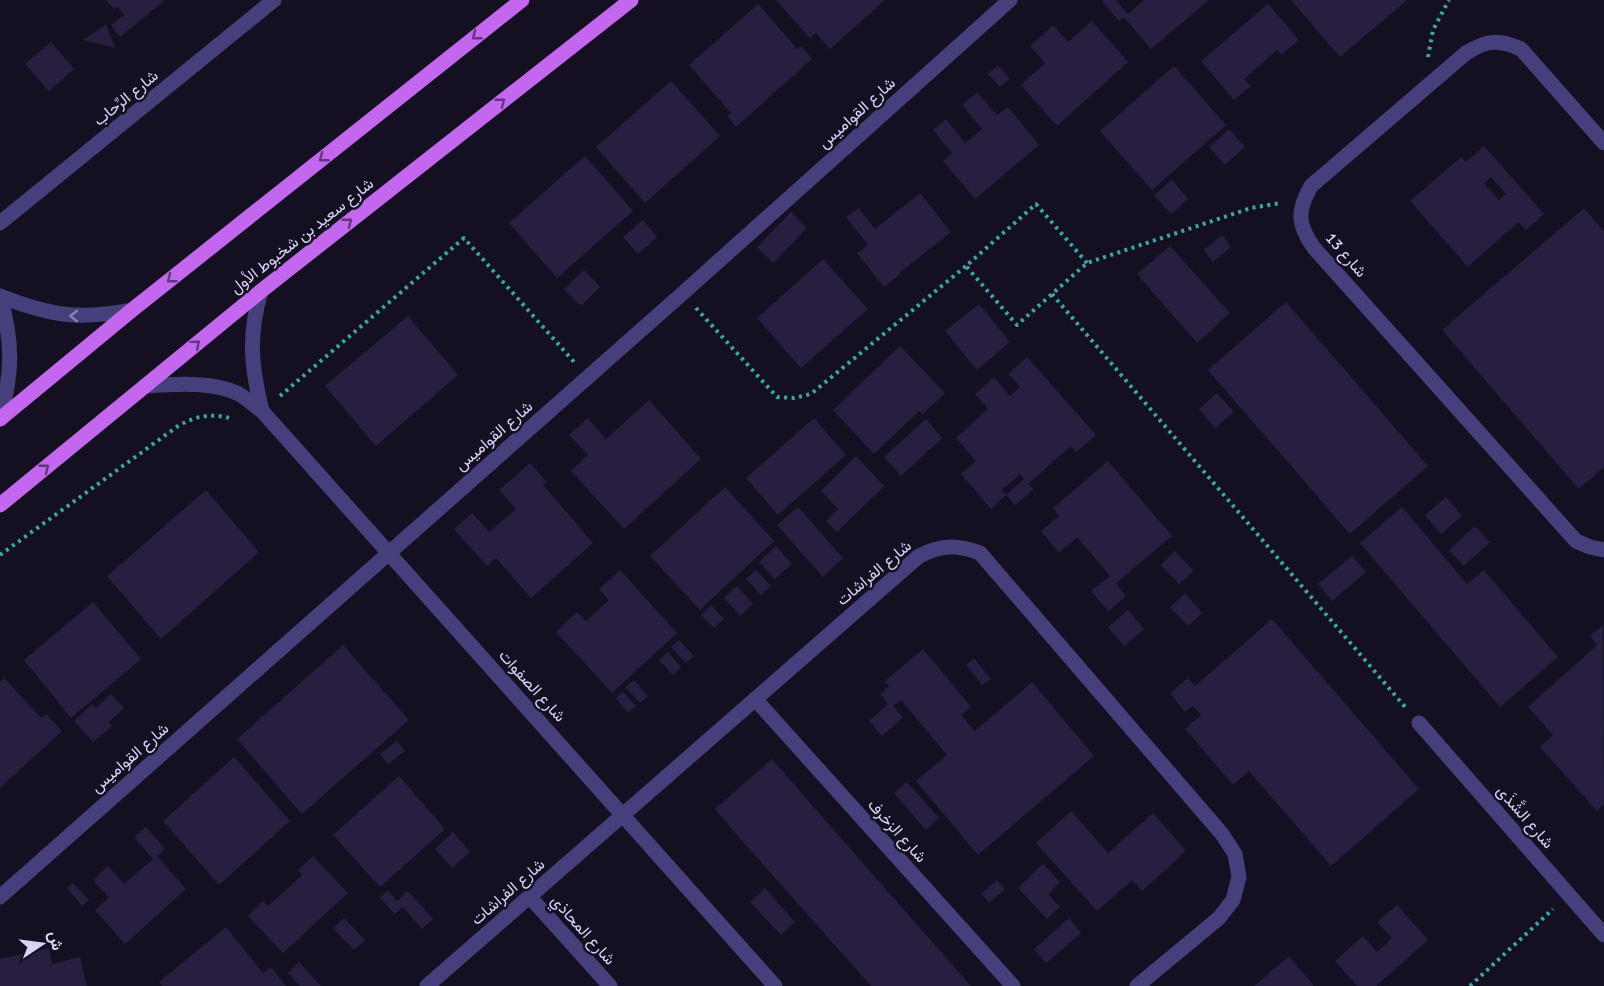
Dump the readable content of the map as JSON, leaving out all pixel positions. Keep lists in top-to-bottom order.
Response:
{
  "streets": {
    "main road": ["شارع سعيد بن شخبوط الأول"],
    "street": [
      "شارع الرِّحاب",
      "شارع القواميس",
      "شارع 13",
      "شارع الفراشات",
      "شارع الصفوات",
      "شارع الشَّذَى",
      "شارع الزخرف",
      "شارع المحاذي"
    ]
  },
  "crossings": [
    ["شارع القواميس", "شارع الصفوات"],
    ["شارع سعيد بن شخبوط الأول", "شارع الصفوات"],
    ["شارع الفراشات", "شارع الصفوات"],
    ["شارع الفراشات", "شارع الزخرف"],
    ["شارع الفراشات", "شارع المحاذي"]
  ],
  "north": "right"
}
